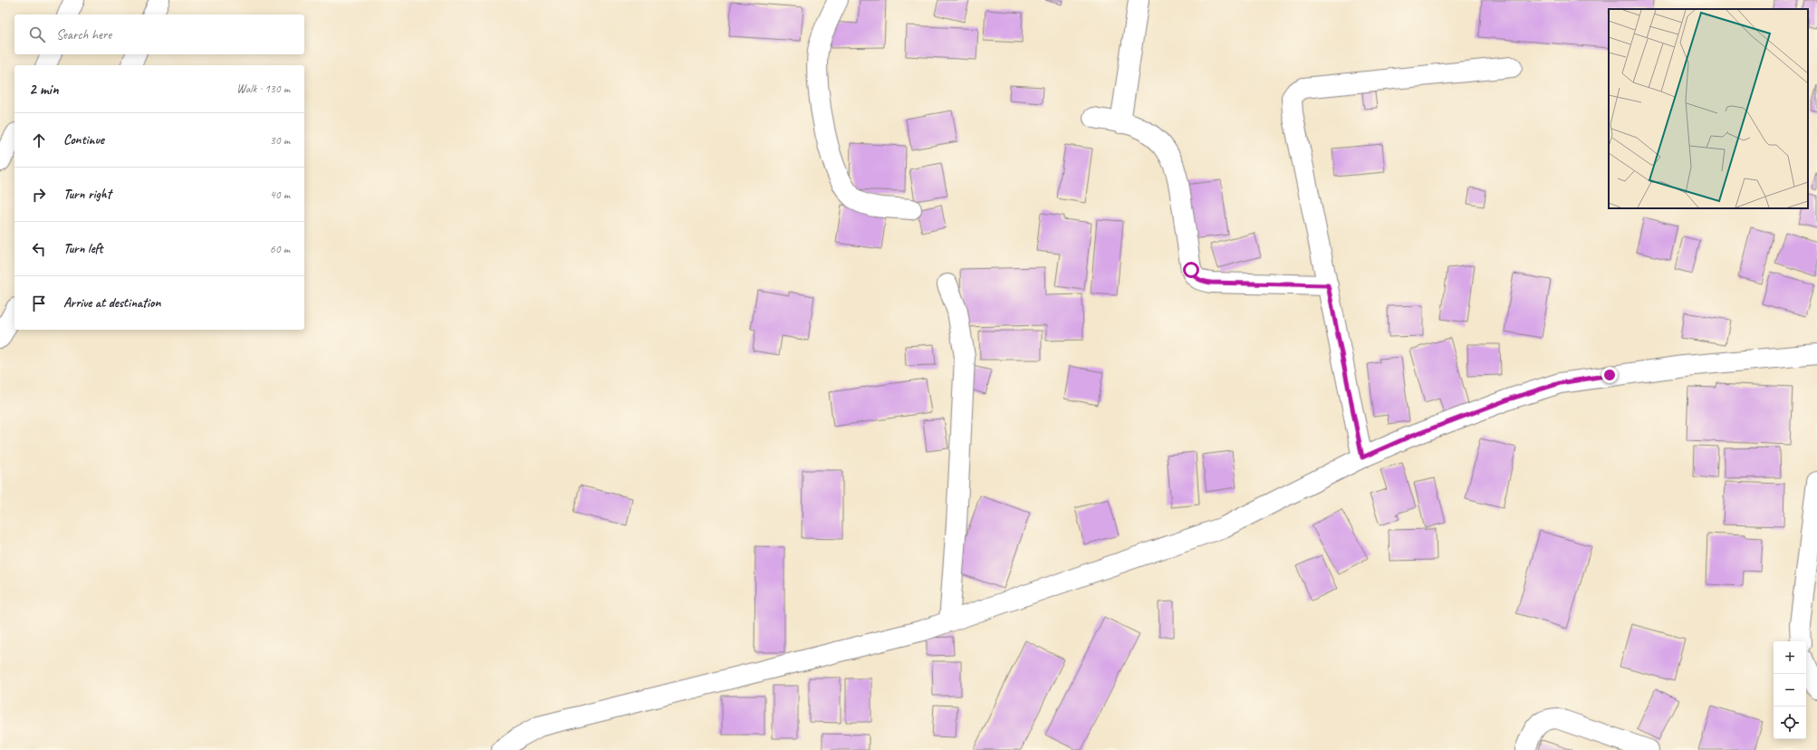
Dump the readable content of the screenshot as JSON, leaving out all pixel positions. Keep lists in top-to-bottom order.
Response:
{
  "page": {
    "search": "Search here",
    "heading": ["2 min", "Walk · 130 m"],
    "list": [
      ["Continue", "30 m"],
      ["Turn right", "40 m"],
      ["Turn left", "60 m"],
      "Arrive at destination"
    ],
    "map_buttons": ["+", "−"]
  }
}
